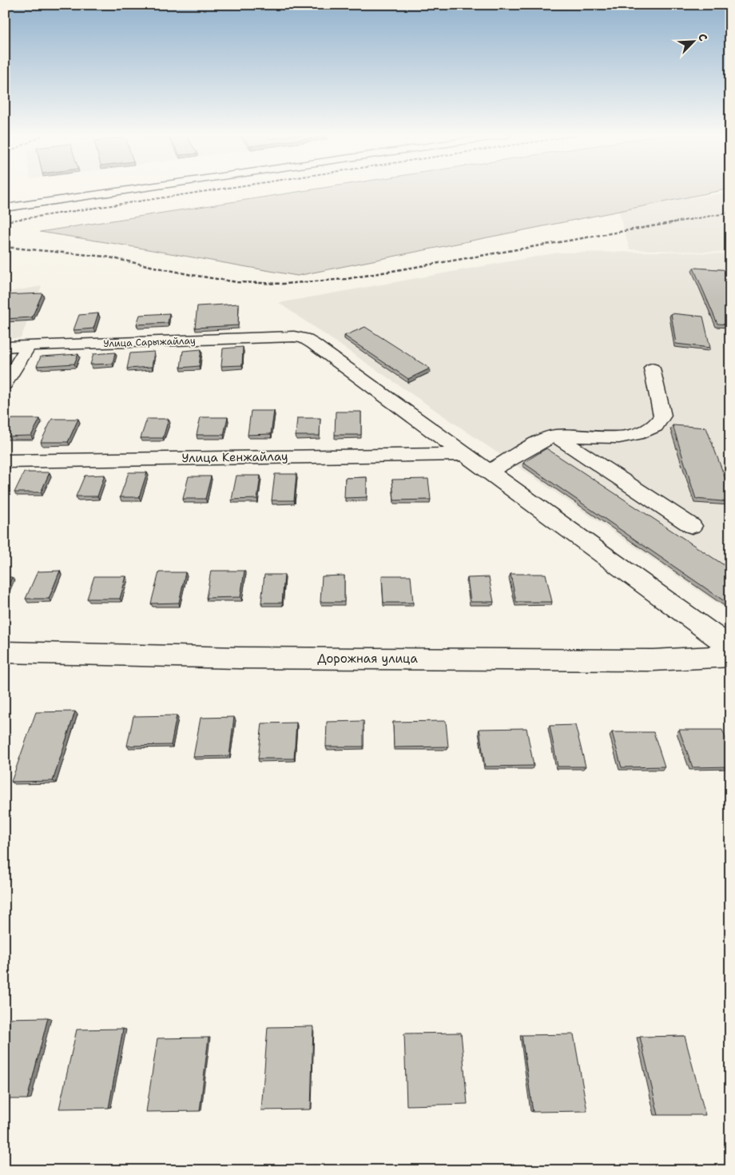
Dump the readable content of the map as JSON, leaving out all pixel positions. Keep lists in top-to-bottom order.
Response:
{
  "streets": {
    "street": ["Улица Сарыжайлау", "Улица Кенжайлау", "Дорожная улица"]
  },
  "crossings": [
    ["Улица Сарыжайлау", "Улица Кенжайлау"]
  ],
  "north": "top right"
}
